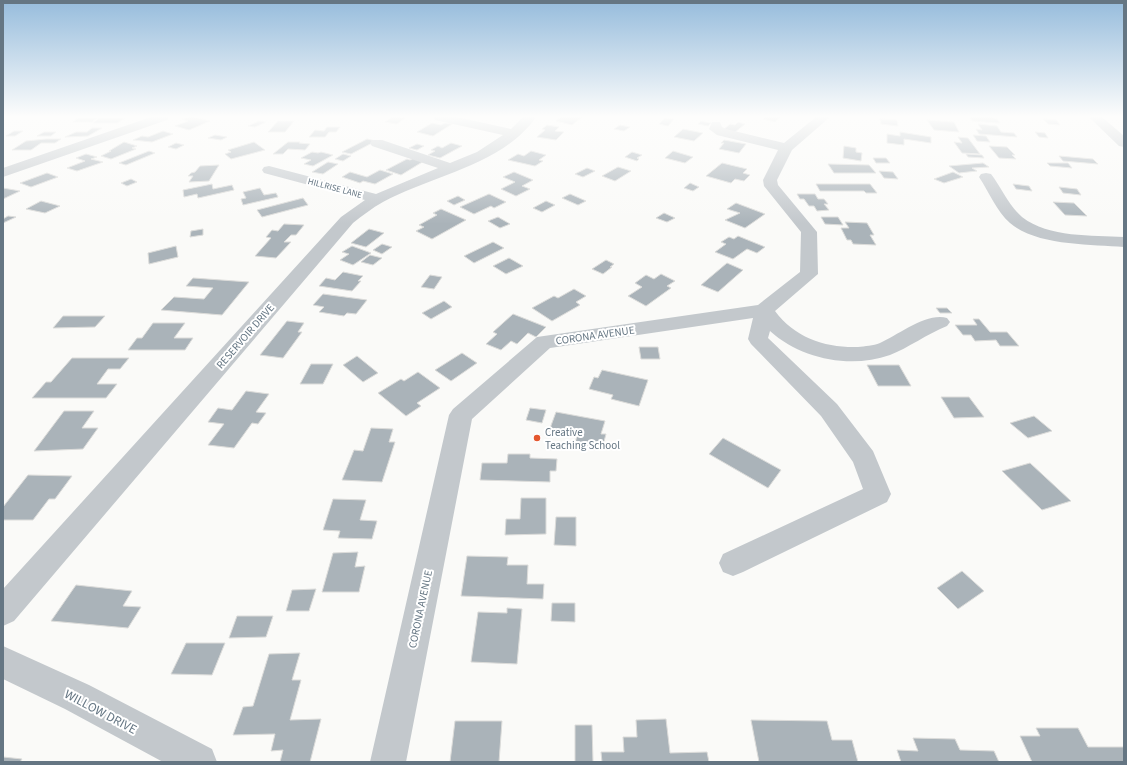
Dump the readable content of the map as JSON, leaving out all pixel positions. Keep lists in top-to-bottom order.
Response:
{
  "streets": {
    "street": [
      "HILLRISE LANE",
      "CORONA AVENUE",
      "RESERVOIR DRIVE",
      "WILLOW DRIVE"
    ]
  },
  "crossings": [
    ["HILLRISE LANE", "RESERVOIR DRIVE"]
  ],
  "places": ["Creative Teaching School"]
}
